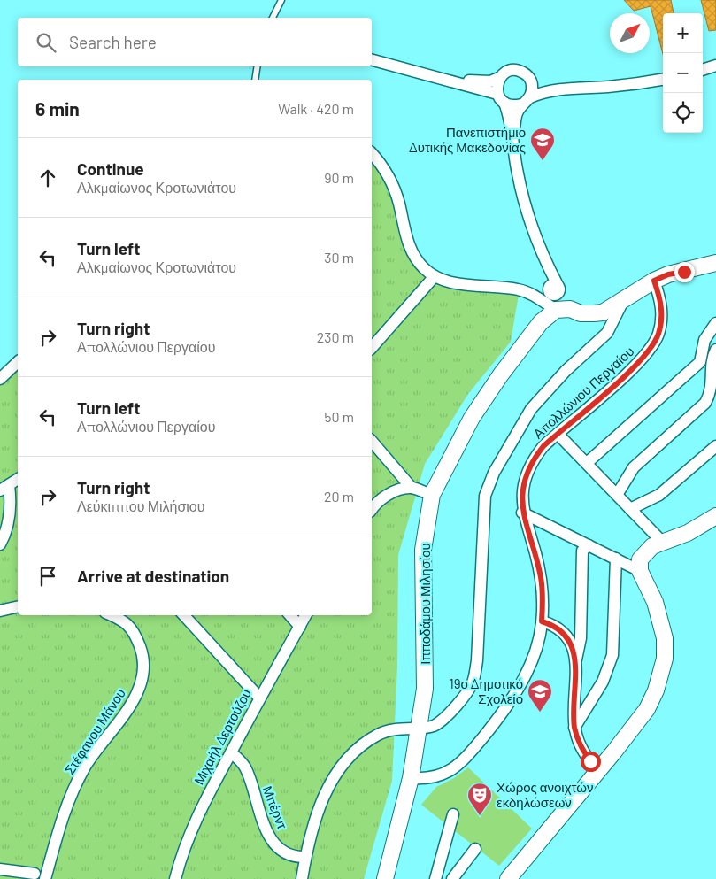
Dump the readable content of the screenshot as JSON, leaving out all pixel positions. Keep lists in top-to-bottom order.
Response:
{
  "streets": {
    "street": [
      "Απολλώνιου Περγαίου",
      "Ιπποδάμου Μιλησίου",
      "Στέφανου Μάνου",
      "Μιχαήλ Δερτούζου",
      "Μπέρντ"
    ]
  },
  "crossings": [
    ["Απολλώνιου Περγαίου", "Ιπποδάμου Μιλησίου"],
    ["Μιχαήλ Δερτούζου", "Μπέρντ"]
  ],
  "places": {
    "school or university": ["Πανεπιστήμιο Δυτικής Μακεδονίας", "19ο Δημοτικό Σχολείο"],
    "theatre": ["Χώρος ανοιχτών εκδηλώσεων"]
  },
  "north": "top right",
  "page": {
    "map_buttons": ["+", "−"],
    "search": "Search here",
    "heading": ["6 min", "Walk · 420 m"],
    "list": [
      ["Continue", "Αλκμαίωνος Κροτωνιάτου", "90 m"],
      ["Turn left", "Αλκμαίωνος Κροτωνιάτου", "30 m"],
      ["Turn right", "Απολλώνιου Περγαίου", "230 m"],
      ["Turn left", "Απολλώνιου Περγαίου", "50 m"],
      ["Turn right", "Λεύκιππου Μιλήσιου", "20 m"],
      "Arrive at destination"
    ]
  }
}
